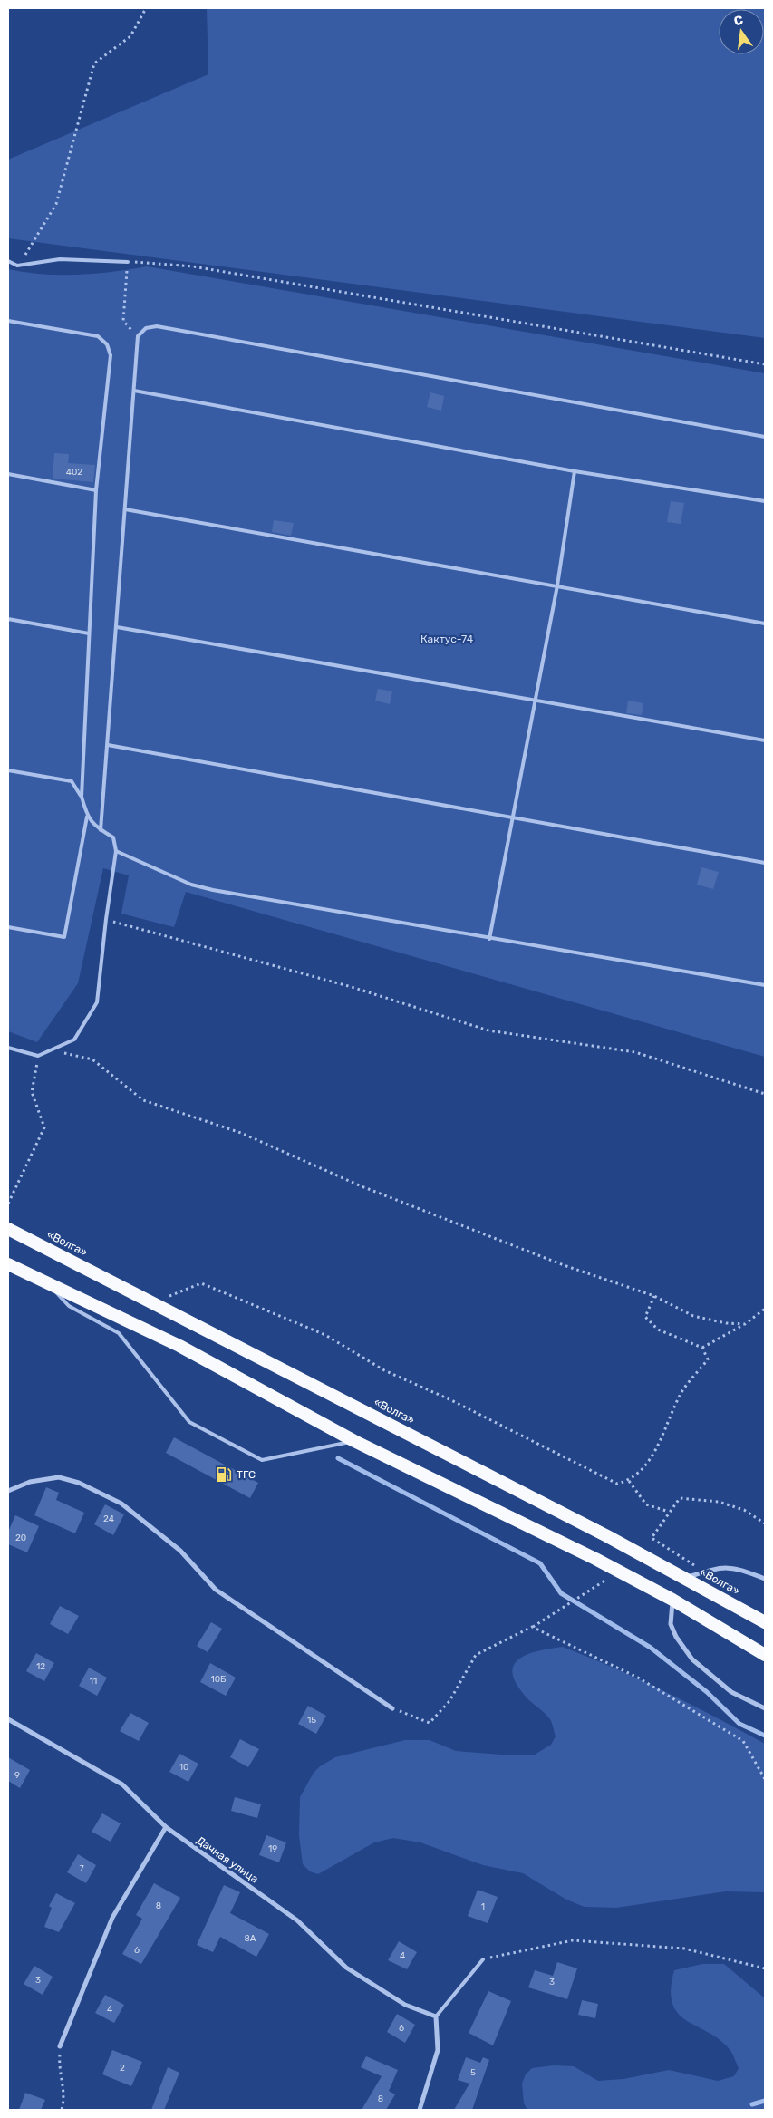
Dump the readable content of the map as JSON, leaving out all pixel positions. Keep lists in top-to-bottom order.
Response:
{
  "streets": {
    "highway": ["«Волга»"],
    "street": ["Дачная улица"]
  },
  "parks": ["Кактус-74"],
  "places": {
    "fuel station": ["ТГС"]
  },
  "house_numbers": [
    "402",
    "24",
    "20",
    "12",
    "10Б",
    "11",
    "15",
    "10",
    "9",
    "19",
    "7",
    "8",
    "1",
    "8А",
    "6",
    "4",
    "3",
    "3",
    "4",
    "6",
    "2",
    "5",
    "8"
  ],
  "north": "top"
}
